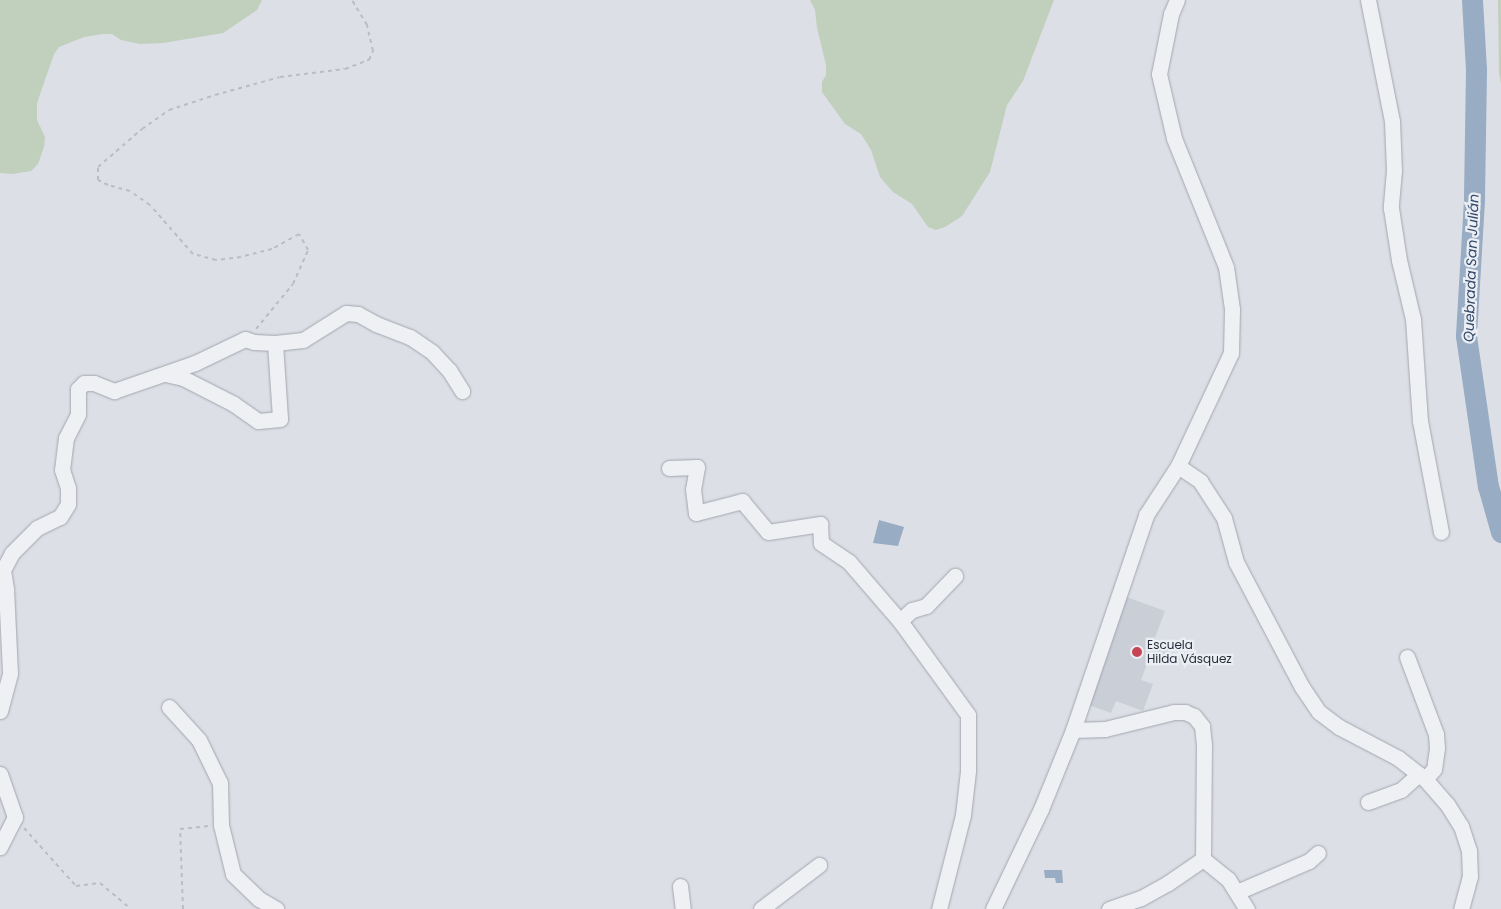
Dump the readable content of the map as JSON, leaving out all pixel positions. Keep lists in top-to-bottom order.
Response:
{
  "water": ["Quebrada San Julián"],
  "places": ["Escuela Hilda Vásquez"]
}
